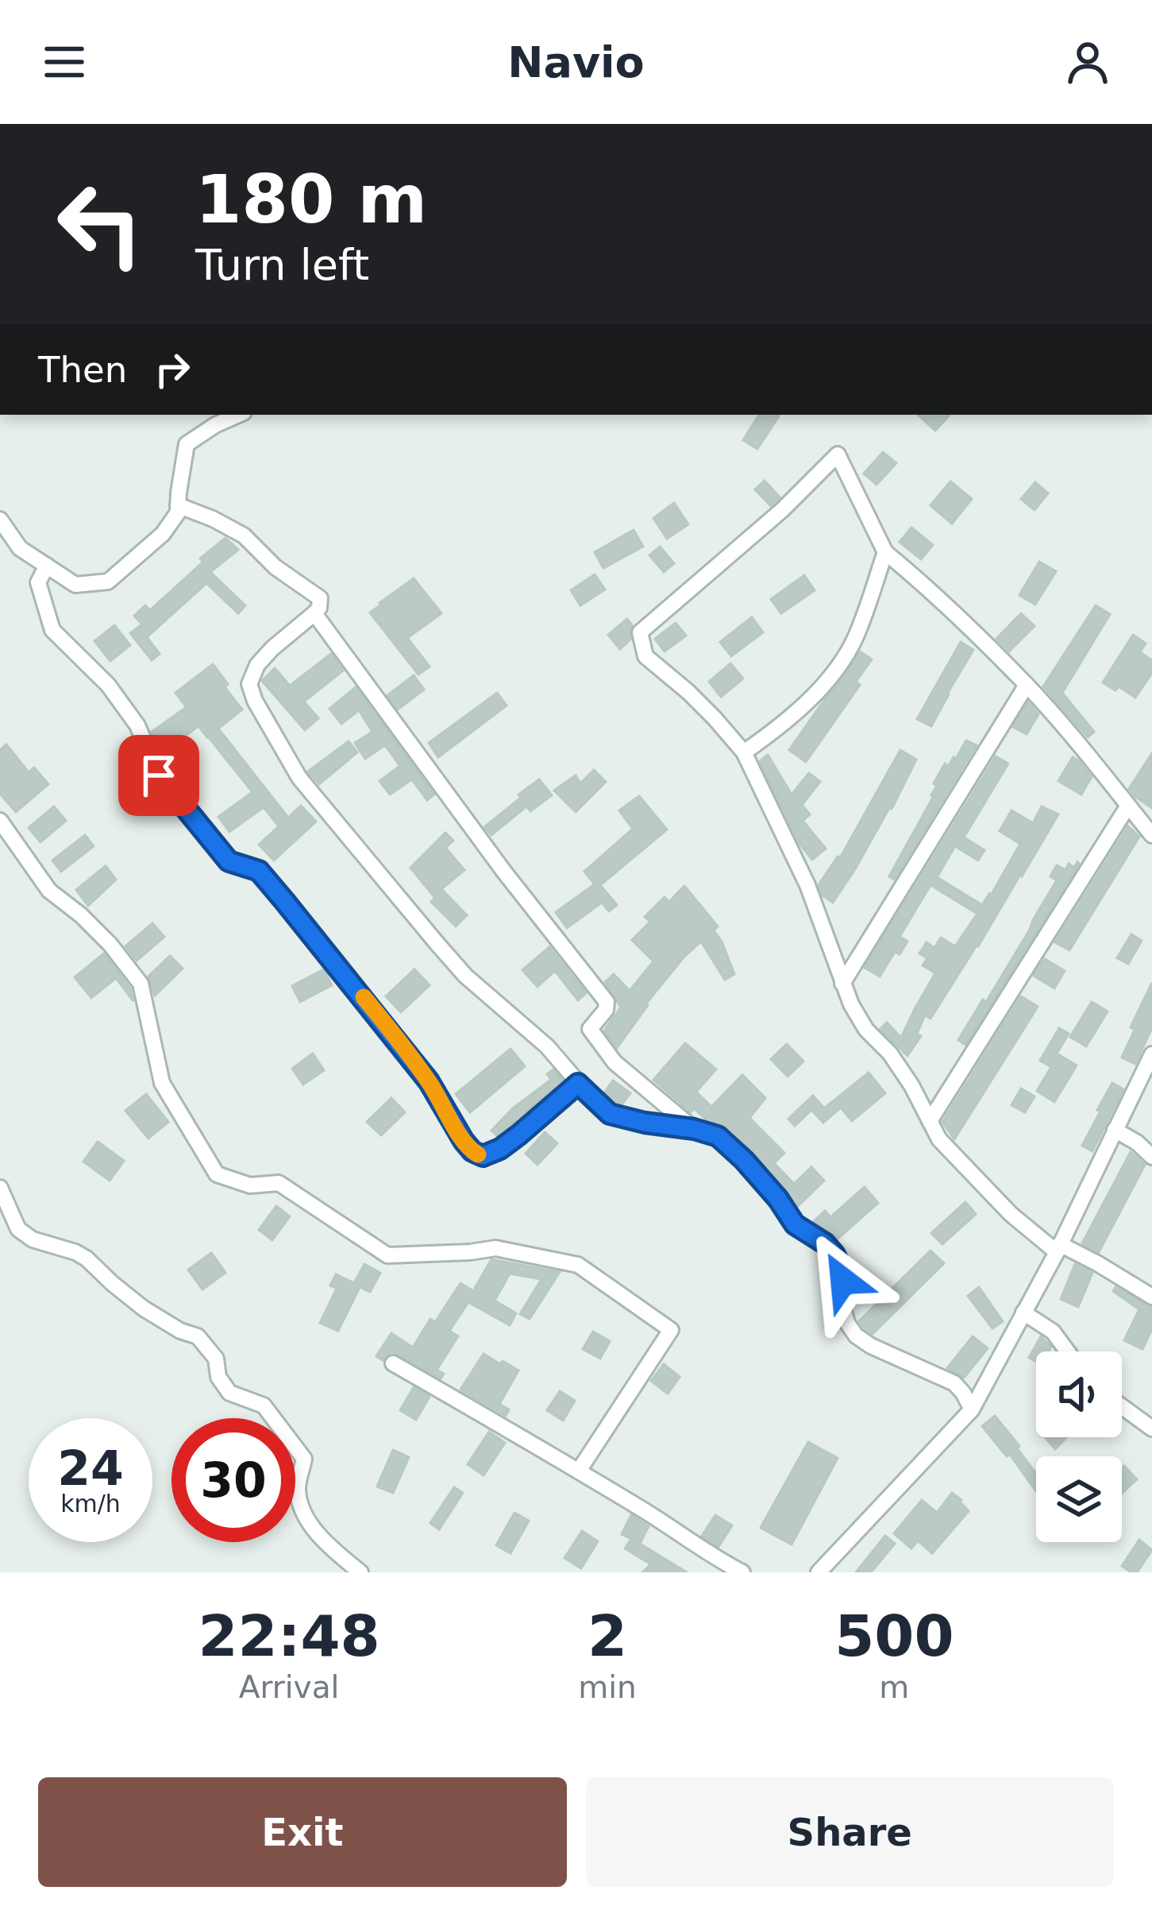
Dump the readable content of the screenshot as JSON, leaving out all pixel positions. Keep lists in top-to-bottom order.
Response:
{
  "page": {
    "header": "Navio",
    "turn": ["180 m", "Turn left"],
    "then": "Then",
    "speed": "24 km/h",
    "limit": "30",
    "eta": [
      "22:48",
      "Arrival",
      "2",
      "min",
      "500",
      "m"
    ],
    "buttons": ["Exit", "Share"]
  }
}
